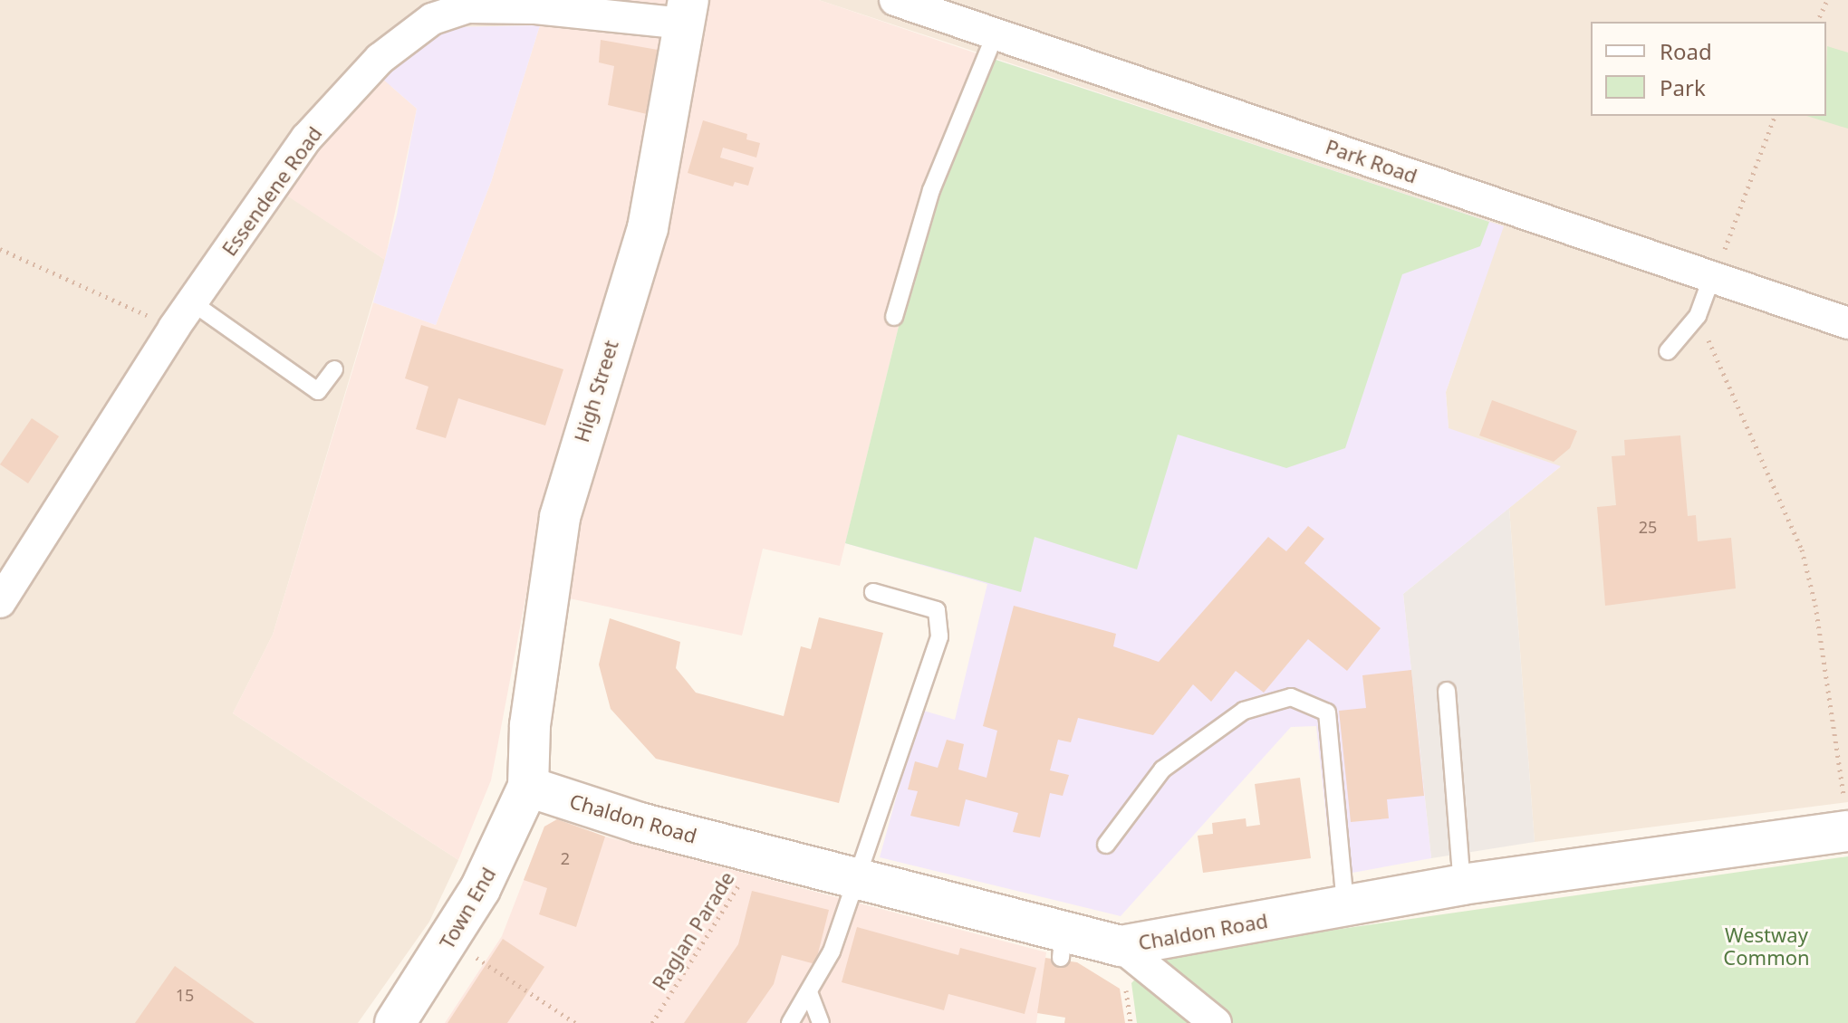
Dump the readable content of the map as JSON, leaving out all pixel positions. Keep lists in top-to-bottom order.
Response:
{
  "streets": {
    "main road": ["High Street", "Chaldon Road", "Town End"],
    "street": ["Park Road", "Essendene Road"],
    "path": ["Raglan Parade"]
  },
  "crossings": [
    ["Essendene Road", "High Street"],
    ["High Street", "Chaldon Road"],
    ["High Street", "Town End"],
    ["Chaldon Road", "Town End"],
    ["Chaldon Road", "Raglan Parade"]
  ],
  "parks": ["Westway Common"],
  "house_numbers": ["25", "2", "15"],
  "legend": ["Road", "Park"]
}
